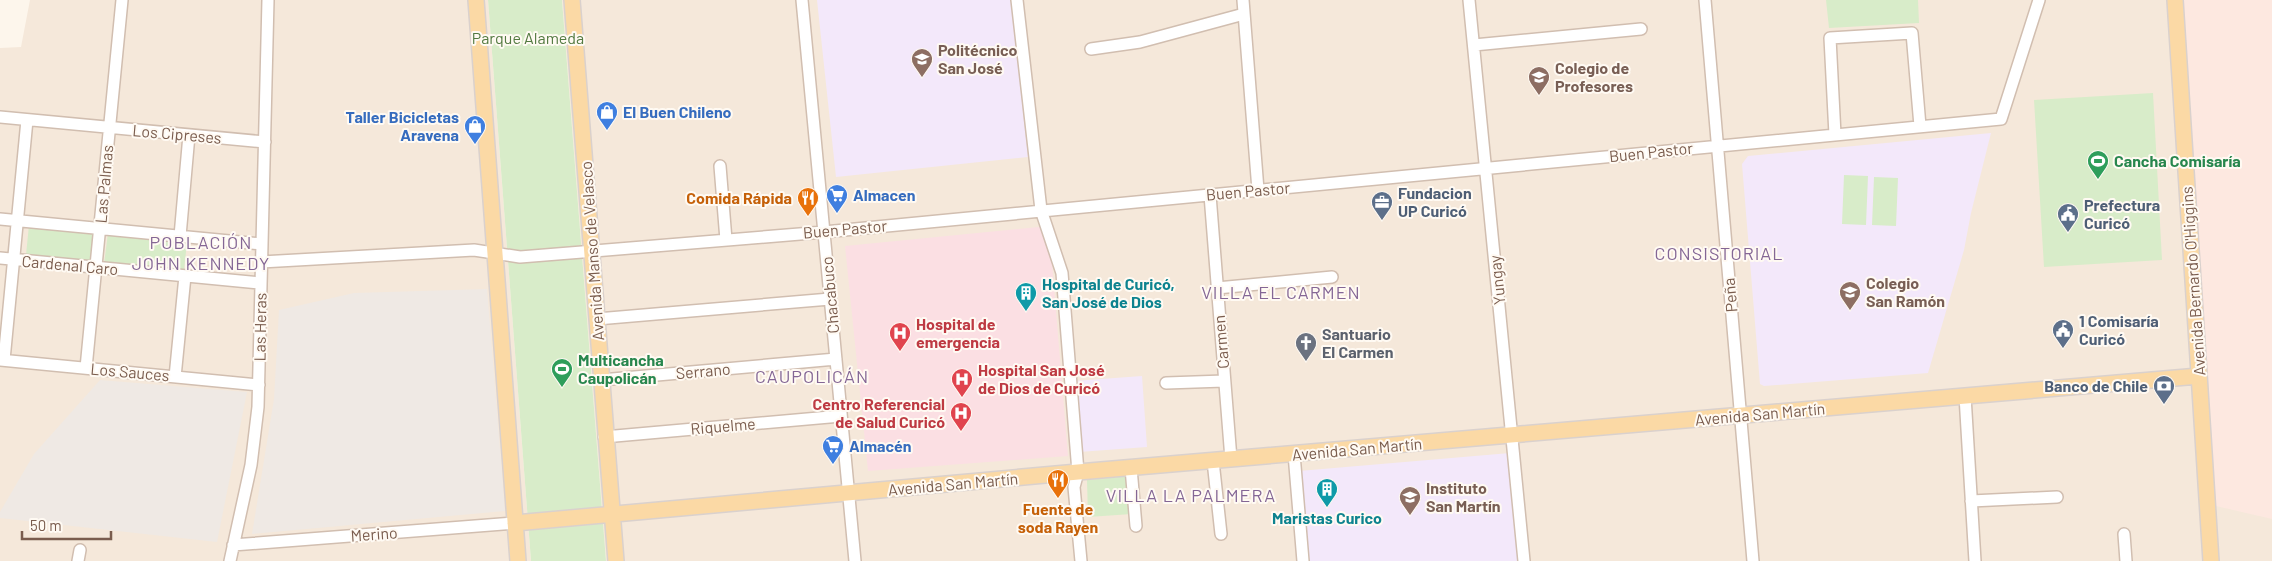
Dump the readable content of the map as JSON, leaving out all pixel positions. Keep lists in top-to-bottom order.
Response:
{
  "streets": {
    "main road": ["Avenida Manso de Velasco", "Avenida Bernardo O'Higgins", "Avenida San Martín"],
    "street": [
      "Los Cipreses",
      "Buen Pastor",
      "Las Palmas",
      "Cardenal Caro",
      "Yungay",
      "Chacabuco",
      "Peña",
      "Las Heras",
      "Carmen",
      "Serrano",
      "Los Sauces",
      "Riquelme",
      "Merino"
    ]
  },
  "crossings": [
    ["Los Cipreses", "Las Palmas"],
    ["Los Cipreses", "Las Heras"],
    ["Buen Pastor", "Avenida Manso de Velasco"],
    ["Buen Pastor", "Yungay"],
    ["Buen Pastor", "Chacabuco"],
    ["Buen Pastor", "Peña"],
    ["Buen Pastor", "Carmen"],
    ["Las Palmas", "Cardenal Caro"],
    ["Las Palmas", "Los Sauces"],
    ["Avenida Manso de Velasco", "Serrano"],
    ["Avenida Manso de Velasco", "Avenida San Martín"],
    ["Avenida Manso de Velasco", "Riquelme"],
    ["Cardenal Caro", "Las Heras"],
    ["Yungay", "Avenida San Martín"],
    ["Avenida Bernardo O'Higgins", "Avenida San Martín"],
    ["Chacabuco", "Serrano"],
    ["Chacabuco", "Avenida San Martín"],
    ["Chacabuco", "Riquelme"],
    ["Peña", "Avenida San Martín"],
    ["Las Heras", "Los Sauces"],
    ["Las Heras", "Merino"],
    ["Carmen", "Avenida San Martín"],
    ["Avenida San Martín", "Merino"]
  ],
  "districts": [
    "POBLACIÓN JOHN KENNEDY",
    "CONSISTORIAL",
    "VILLA EL CARMEN",
    "CAUPOLICÁN",
    "VILLA LA PALMERA"
  ],
  "parks": ["Parque Alameda"],
  "places": {
    "school or university": [
      "Politécnico San José",
      "Colegio de Profesores",
      "Colegio San Ramón",
      "Instituto San Martín"
    ],
    "shop": ["El Buen Chileno", "Taller Bicicletas Aravena"],
    "sports": ["Cancha Comisaría", "Multicancha Caupolicán"],
    "supermarket": ["Almacen", "Almacén"],
    "restaurant": ["Comida Rápida", "Fuente de soda Rayen"],
    "office": ["Fundacion UP Curicó"],
    "public building": ["Prefectura Curicó", "1 Comisaría Curicó"],
    "building": ["Hospital de Curicó, San José de Dios", "Maristas Curico"],
    "hospital": ["Hospital de emergencia", "Hospital San José de Dios de Curicó", "Centro Referencial de Salud Curicó"],
    "church": ["Santuario El Carmen"],
    "bank": ["Banco de Chile"]
  },
  "scale_bar": "50 m"
}
